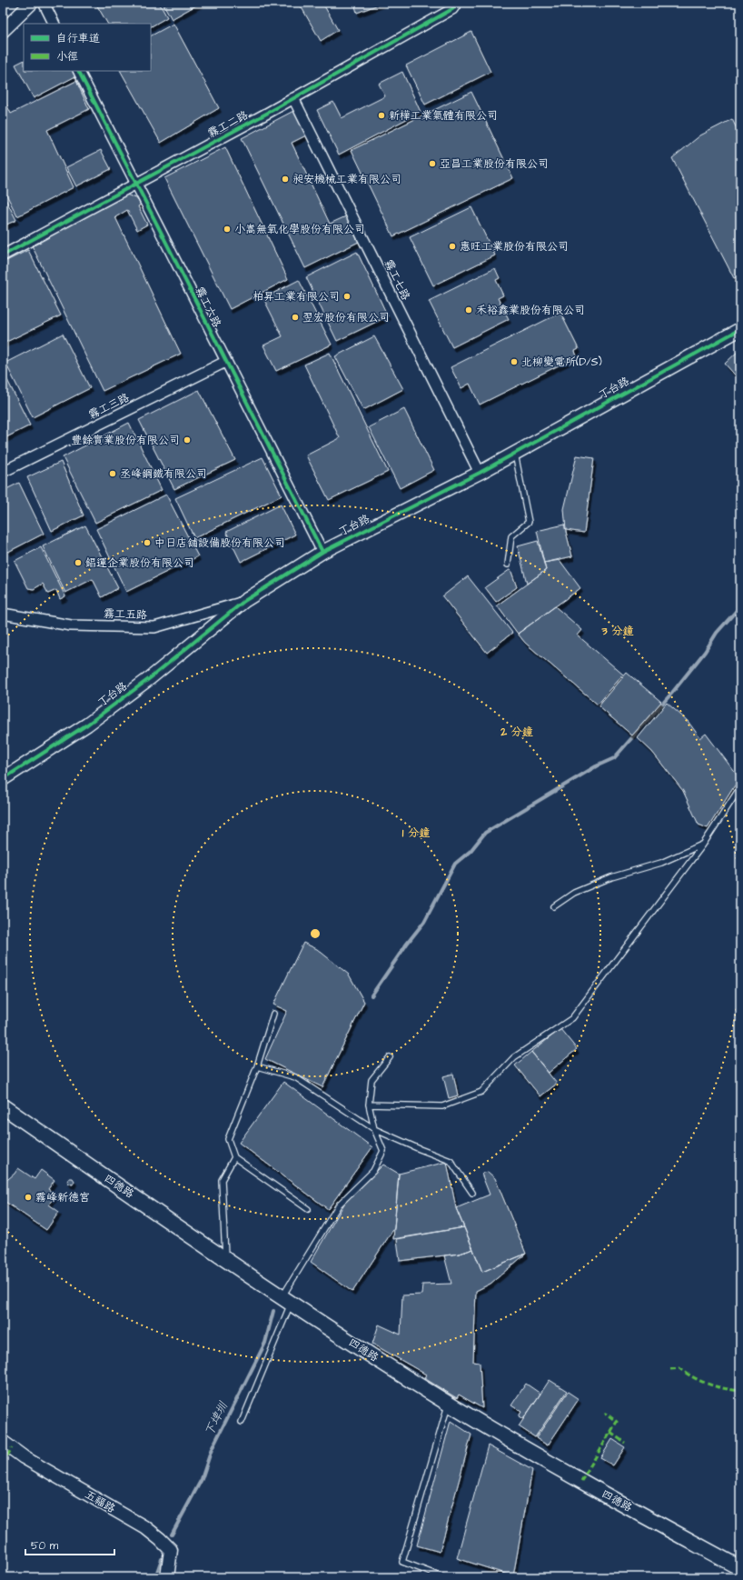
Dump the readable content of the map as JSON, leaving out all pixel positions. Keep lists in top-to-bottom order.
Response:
{
  "streets": {
    "main road": ["四德路"],
    "street": [
      "霧工二路",
      "霧工七路",
      "霧工六路",
      "丁台路",
      "霧工三路",
      "霧工五路",
      "五福路"
    ]
  },
  "crossings": [
    ["霧工二路", "霧工七路"],
    ["霧工二路", "霧工六路"],
    ["霧工七路", "丁台路"],
    ["霧工六路", "丁台路"],
    ["霧工六路", "霧工三路"],
    ["丁台路", "霧工五路"]
  ],
  "water": ["下埤圳"],
  "places": [
    "新樺工業氣體有限公司",
    "亞昌工業股份有限公司",
    "昶安機械工業有限公司",
    "小嵩無氧化學股份有限公司",
    "惠旺工業股份有限公司",
    "柏昇工業有限公司",
    "禾裕鑫業股份有限公司",
    "翌宏股份有限公司",
    "北柳變電所(D/S)",
    "豐餘實業股份有限公司",
    "丞峰鋼鐵有限公司",
    "中日店舖設備股份有限公司",
    "錩運企業股份有限公司",
    "霧峰新德宮"
  ],
  "legend": ["自行車道", "小徑"],
  "scale_bar": "50 m",
  "rings": ["3 分鐘", "2 分鐘", "1 分鐘"]
}
